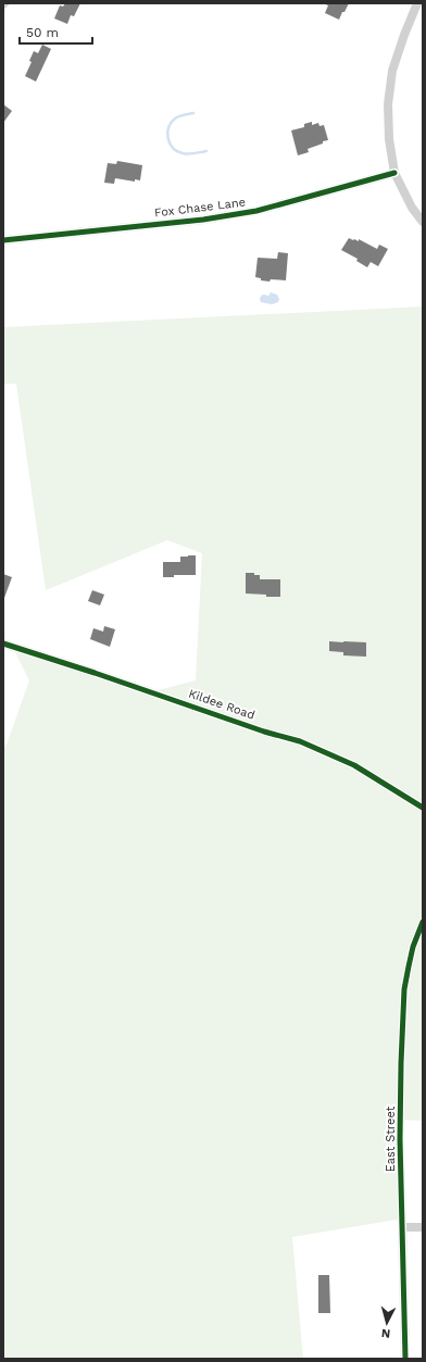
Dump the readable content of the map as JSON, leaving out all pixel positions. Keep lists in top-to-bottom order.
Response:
{
  "streets": {
    "street": ["Fox Chase Lane", "Kildee Road", "East Street"]
  },
  "scale_bar": "50 m",
  "north": "bottom"
}
